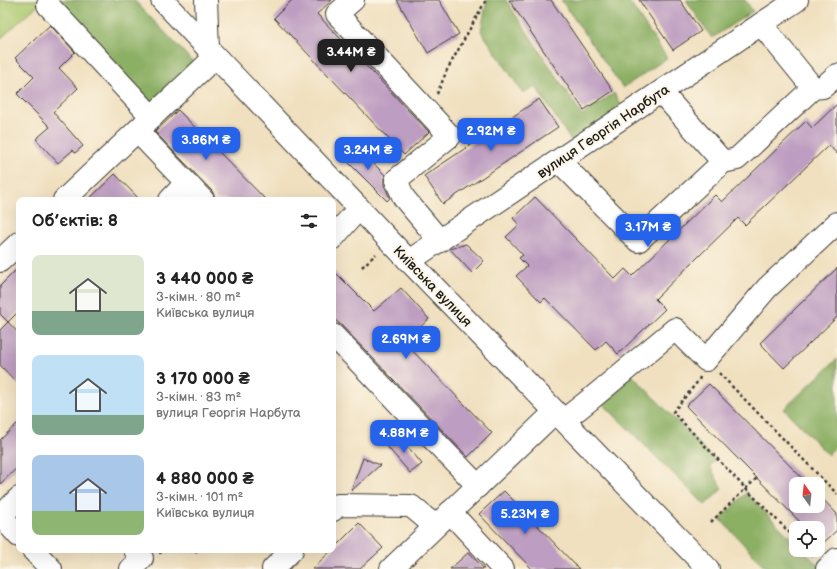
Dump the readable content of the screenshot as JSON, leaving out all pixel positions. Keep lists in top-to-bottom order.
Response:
{
  "streets": {
    "main road": ["вулиця Георгія Нарбута", "Київська вулиця"]
  },
  "crossings": [
    ["вулиця Георгія Нарбута", "Київська вулиця"]
  ],
  "north": "top",
  "page": {
    "price": [
      "3.44M ₴",
      "2.92M ₴",
      "3.86M ₴",
      "3.24M ₴",
      "3.17M ₴",
      "2.69M ₴",
      "4.88M ₴",
      "5.23M ₴"
    ],
    "heading": "Об’єктів: 8",
    "list": [
      {
        "name": "3 440 000 ₴",
        "note": "3-кімн. · 80 m² · Київська вулиця"
      },
      {
        "name": "3 170 000 ₴",
        "note": "3-кімн. · 83 m² · вулиця Георгія Нарбута"
      },
      {
        "name": "4 880 000 ₴",
        "note": "3-кімн. · 101 m² · Київська вулиця"
      }
    ]
  }
}
